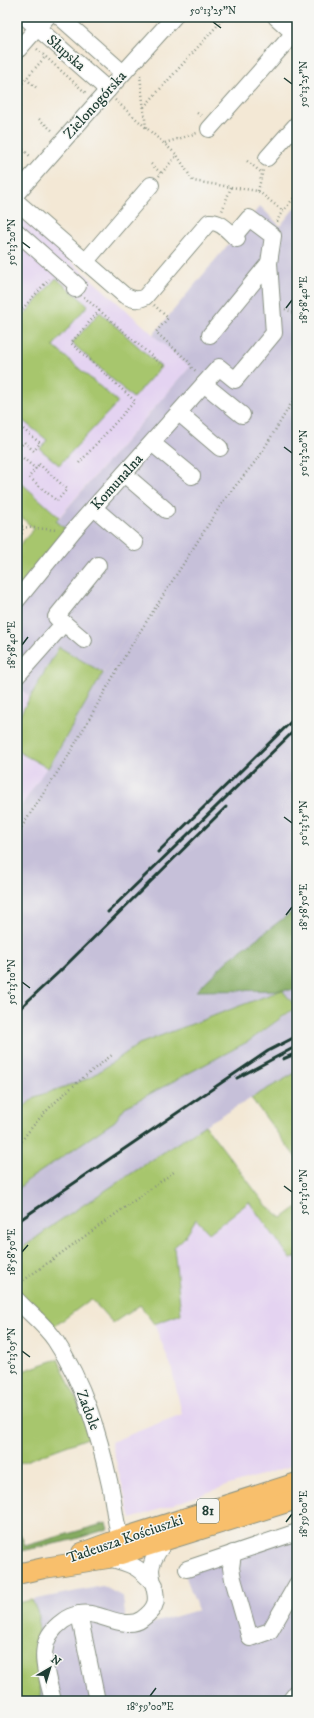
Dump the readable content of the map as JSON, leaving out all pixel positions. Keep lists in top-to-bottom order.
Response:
{
  "streets": {
    "main road": ["81", "Tadeusza Kościuszki"],
    "street": [
      "Słupska",
      "Zielonogórska",
      "Komunalna",
      "Zadole"
    ]
  },
  "crossings": [
    ["Słupska", "Zielonogórska"],
    ["Zadole", "Tadeusza Kościuszki"]
  ],
  "north": "top right",
  "coordinates": [
    "50°13'25\"N",
    "50°13'20\"N",
    "18°58'40\"E",
    "50°13'15\"N",
    "18°58'50\"E",
    "50°13'10\"N",
    "50°13'05\"N",
    "18°59'00\"E"
  ]
}
